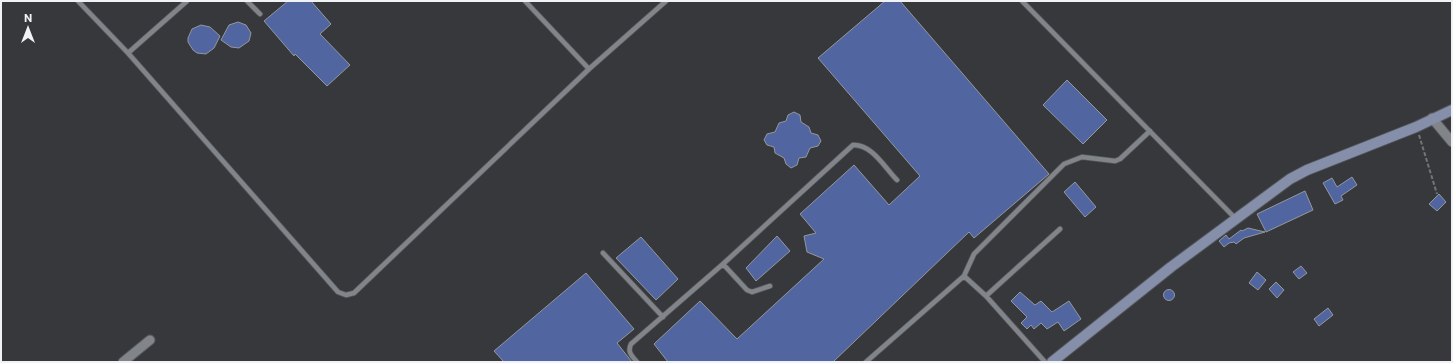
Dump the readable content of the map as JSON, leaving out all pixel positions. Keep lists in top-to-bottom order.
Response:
{
  "north": "top"
}
